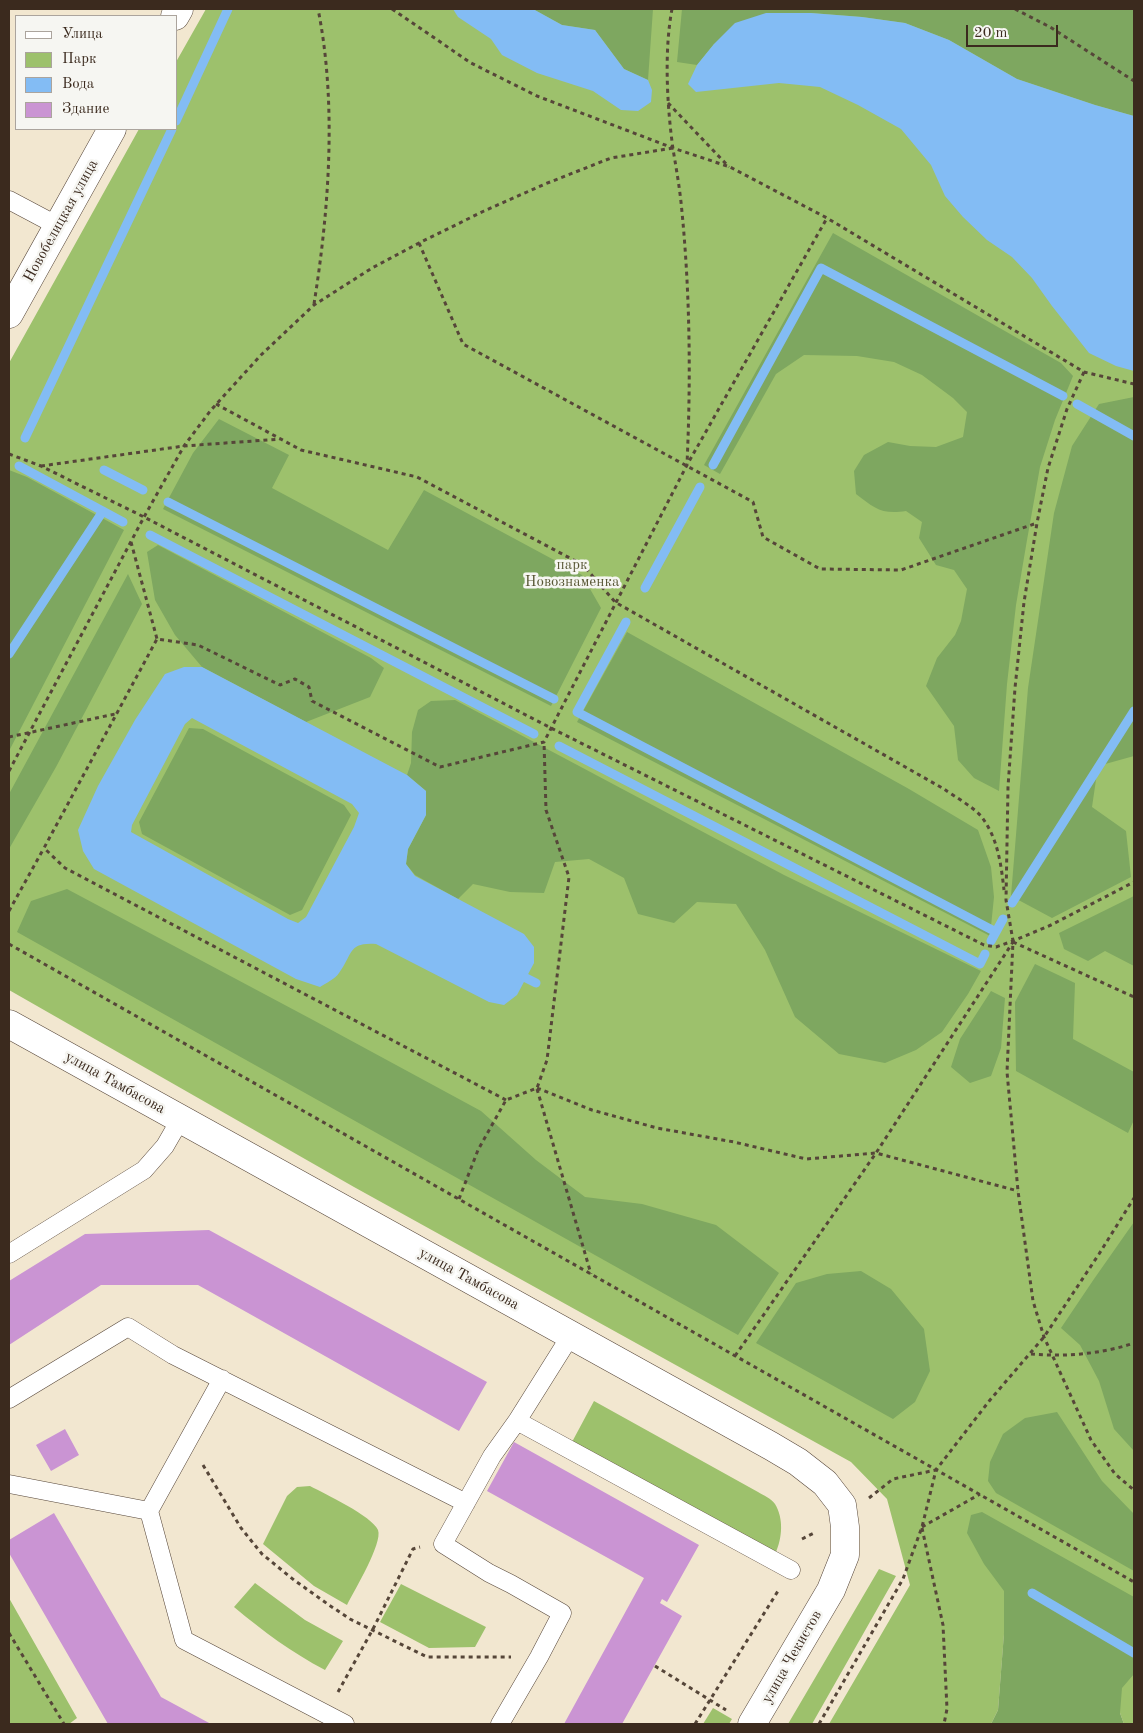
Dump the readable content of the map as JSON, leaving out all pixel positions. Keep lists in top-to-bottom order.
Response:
{
  "streets": {
    "street": ["Новобелицкая улица", "улица Тамбасова", "улица Чекистов"]
  },
  "crossings": [
    ["улица Тамбасова", "улица Чекистов"]
  ],
  "parks": ["парк Новознаменка"],
  "legend": [
    "Улица",
    "Парк",
    "Вода",
    "Здание"
  ],
  "scale_bar": "20 m"
}
